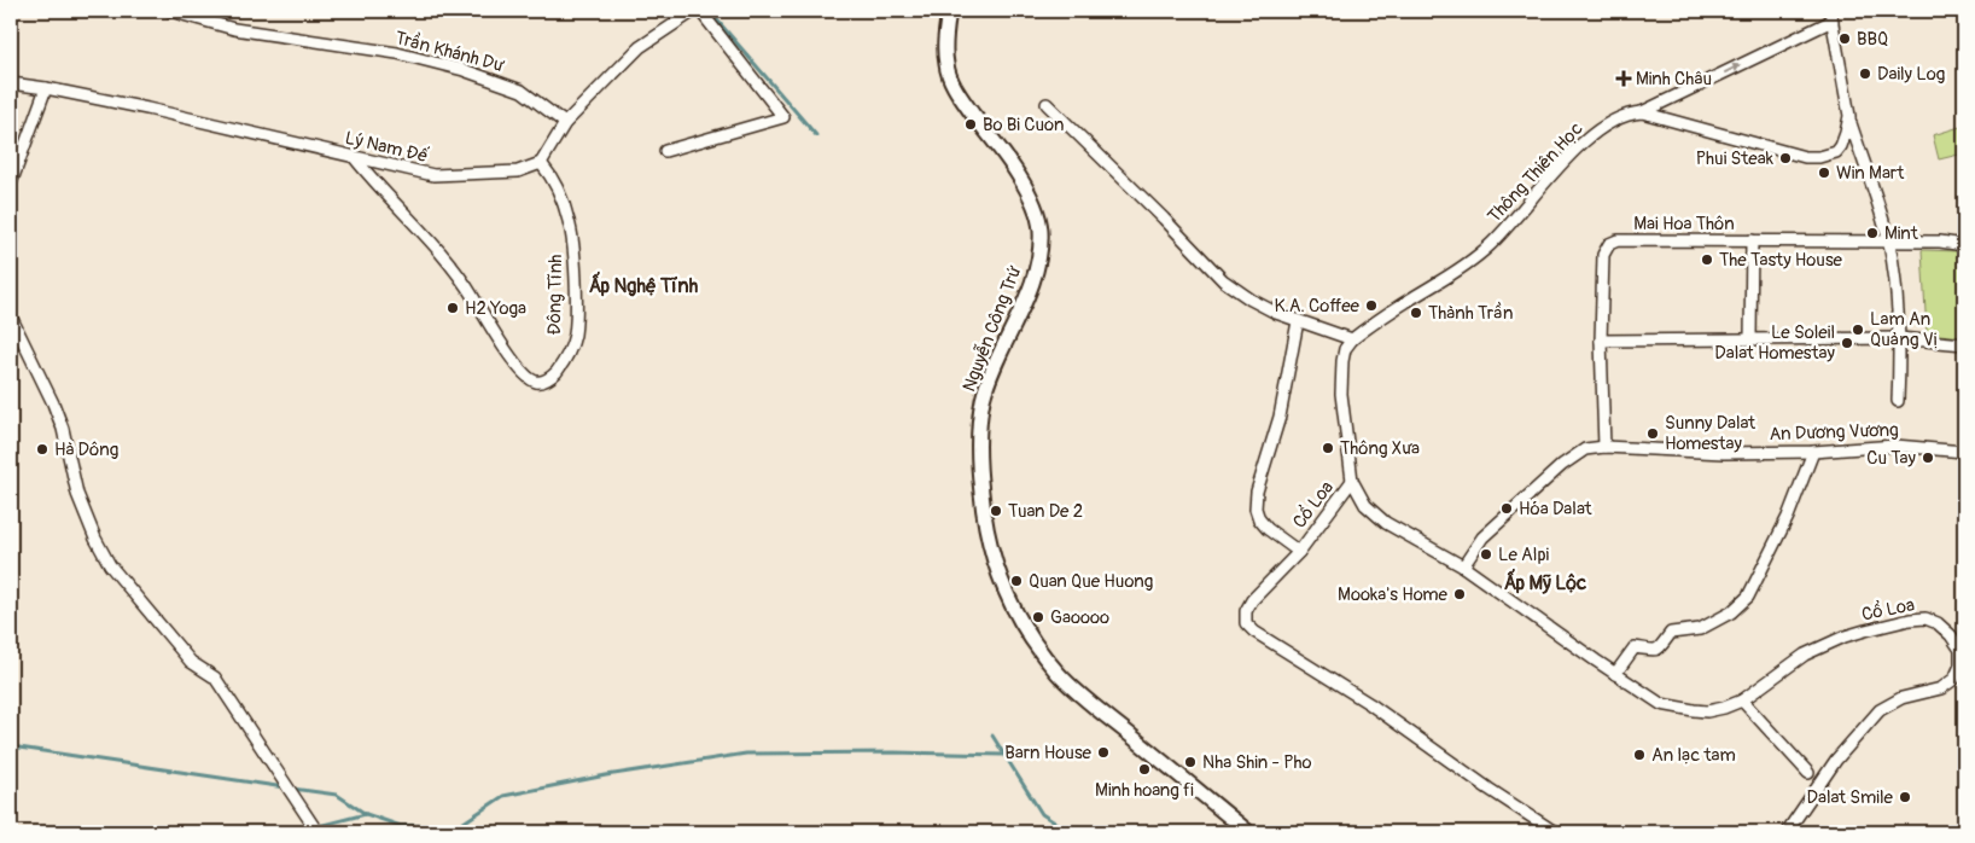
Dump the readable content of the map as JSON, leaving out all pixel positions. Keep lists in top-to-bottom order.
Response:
{
  "streets": {
    "main road": ["Nguyễn Công Trứ"],
    "street": [
      "Trần Khánh Dư",
      "Lý Nam Đế",
      "Thông Thiên Học",
      "Mai Hoa Thôn",
      "Đông Tĩnh",
      "An Dương Vương",
      "Cổ Loa"
    ]
  },
  "crossings": [
    ["Lý Nam Đế", "Đông Tĩnh"],
    ["Mai Hoa Thôn", "An Dương Vương"],
    ["An Dương Vương", "Cổ Loa"]
  ],
  "one_way": ["Thông Thiên Học"],
  "districts": ["Ấp Nghệ Tĩnh", "Ấp Mỹ Lộc"],
  "places": {
    "other": [
      "BBQ",
      "Daily Log",
      "Bo Bi Cuon",
      "Phui Steak",
      "Win Mart",
      "Mint",
      "The Tasty House",
      "K.A. Coffee",
      "H2 Yoga",
      "Thành Trần",
      "Lam An Quảng Vị",
      "Le Soleil Dalat Homestay",
      "Sunny Dalat Homestay",
      "Thông Xưa",
      "Hà Dông",
      "Cu Tay",
      "Hóa Dalat",
      "Tuan De 2",
      "Le Alpi",
      "Quan Que Huong",
      "Mooka's Home",
      "Gaoooo",
      "Barn House",
      "An lạc tam",
      "Nha Shin - Pho",
      "Minh hoang fi",
      "Dalat Smile"
    ],
    "health": ["Minh Châu"]
  }
}
